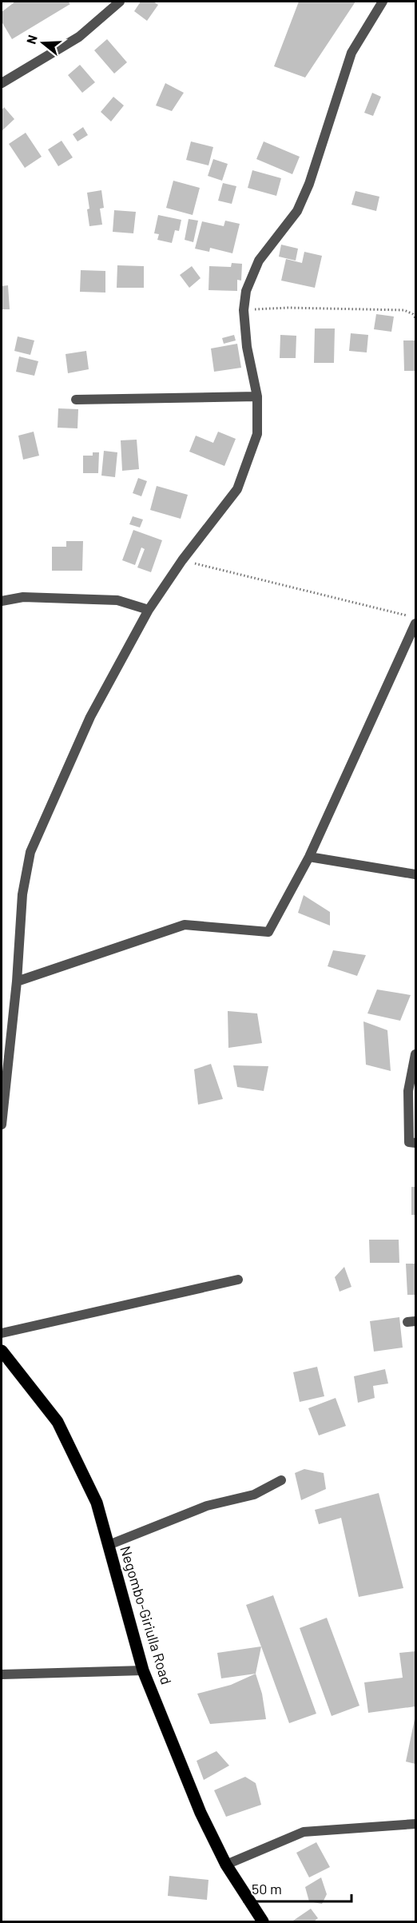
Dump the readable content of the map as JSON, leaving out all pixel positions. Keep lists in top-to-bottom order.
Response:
{
  "streets": {
    "main road": ["Negombo-Giriulla Road"]
  },
  "scale_bar": "50 m",
  "north": "left"
}
